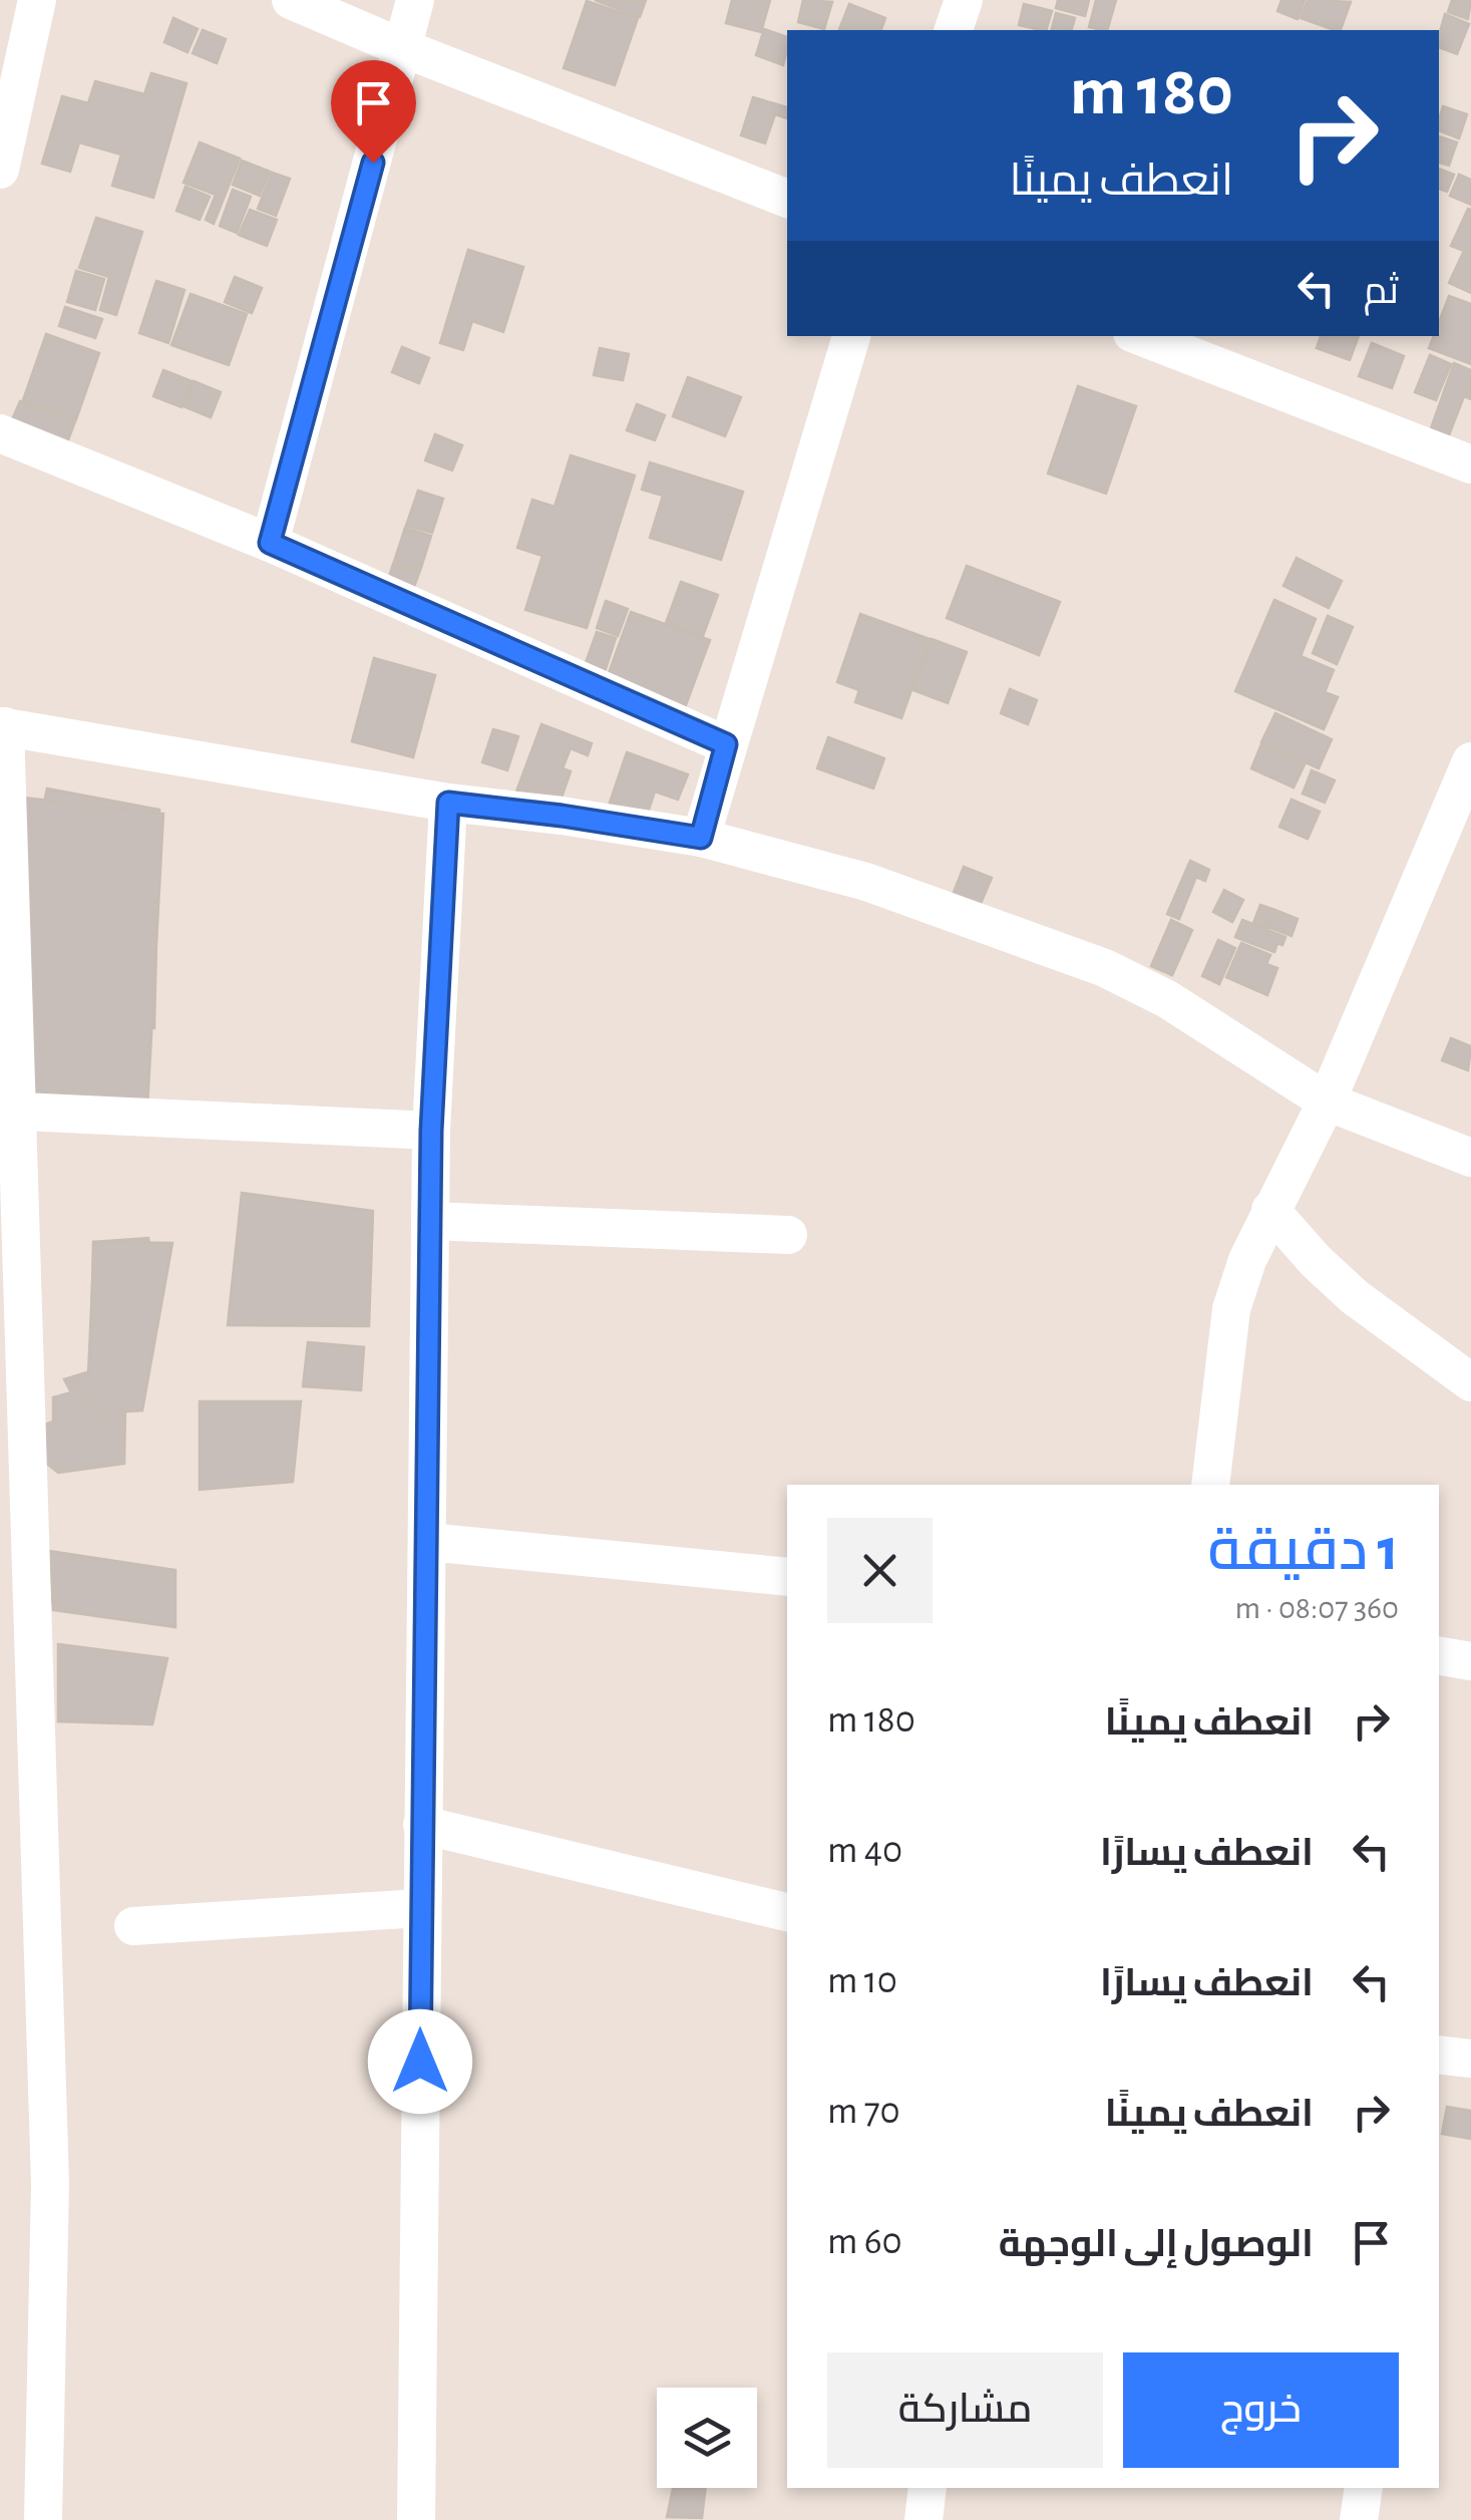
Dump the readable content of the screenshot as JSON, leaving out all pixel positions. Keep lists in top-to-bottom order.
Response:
{
  "page": {
    "turn": ["180 m", "انعطف يمينًا"],
    "then": "ثم",
    "heading": ["1 دقيقة", "360 m · 08:07"],
    "list": [
      {
        "name": "انعطف يمينًا",
        "value": "180 m"
      },
      {
        "name": "انعطف يسارًا",
        "value": "40 m"
      },
      {
        "name": "انعطف يسارًا",
        "value": "10 m"
      },
      {
        "name": "انعطف يمينًا",
        "value": "70 m"
      },
      {
        "name": "الوصول إلى الوجهة",
        "value": "60 m"
      }
    ],
    "buttons": ["خروج", "مشاركة"]
  }
}
